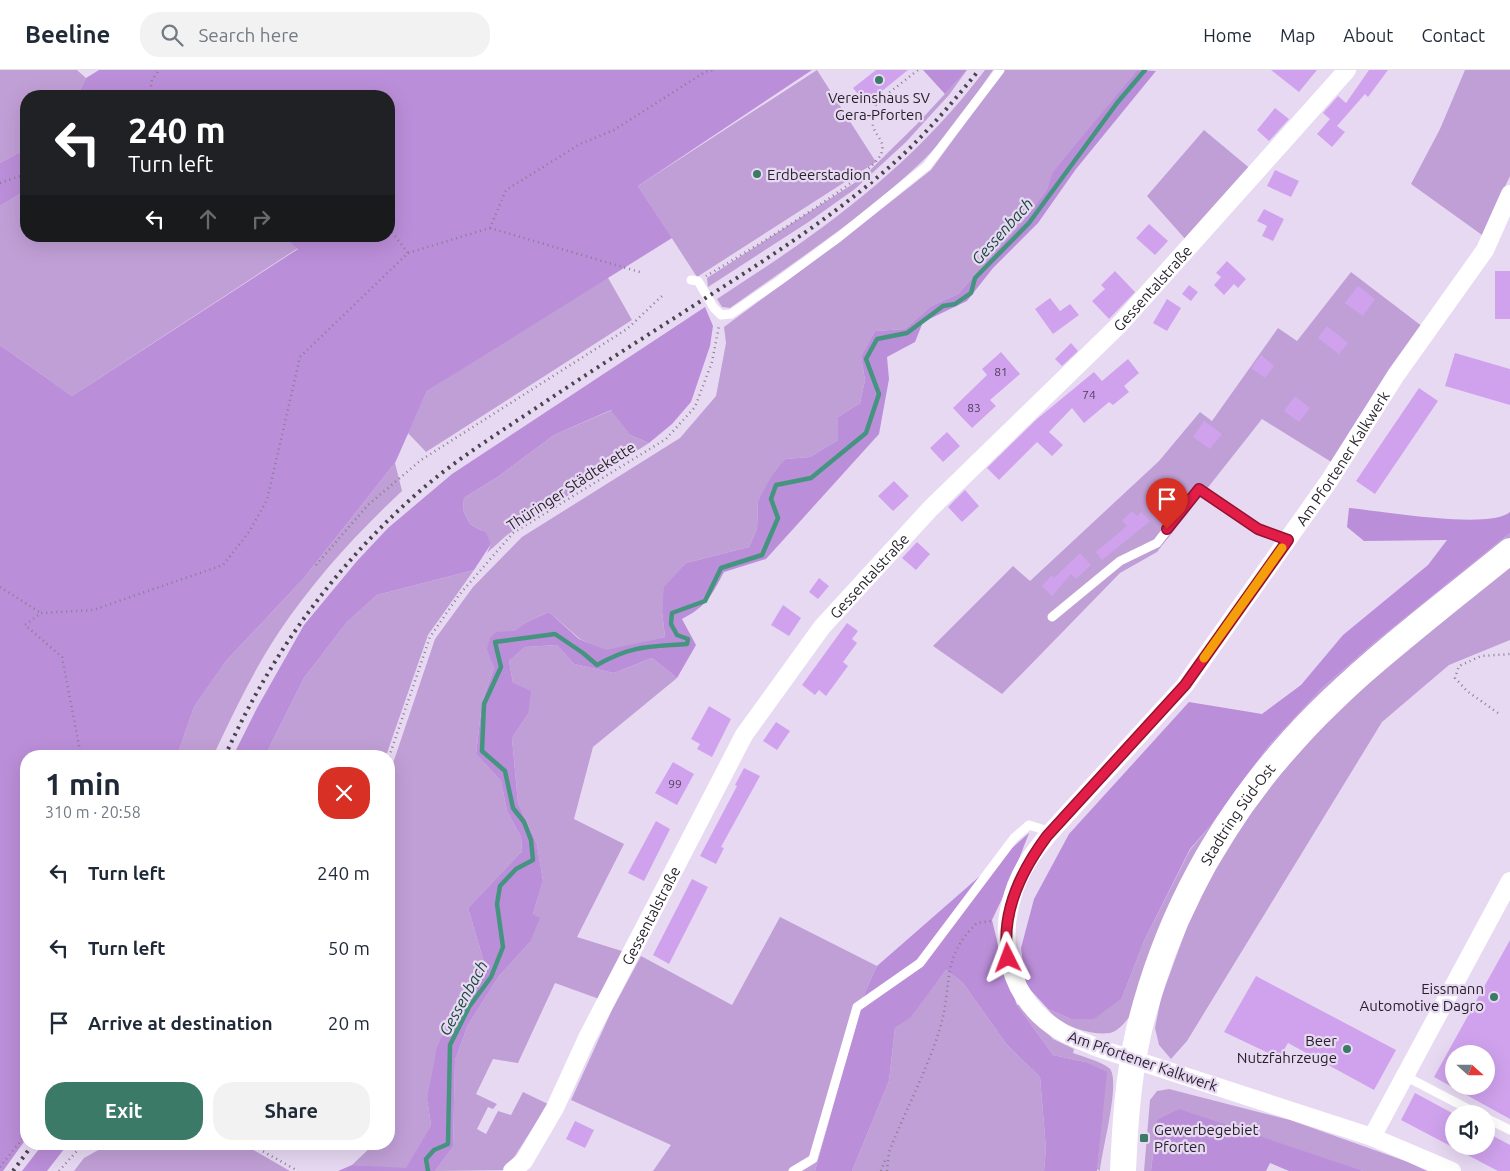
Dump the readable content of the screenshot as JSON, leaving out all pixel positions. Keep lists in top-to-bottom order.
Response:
{
  "streets": {
    "main road": ["Stadtring Süd-Ost"],
    "street": ["Gessentalstraße", "Am Pfortener Kalkwerk"],
    "path": ["Thüringer Städtekette"]
  },
  "crossings": [
    ["Am Pfortener Kalkwerk", "Stadtring Süd-Ost"]
  ],
  "water": ["Gessenbach"],
  "places": {
    "other": [
      "Vereinshaus SV Gera-Pforten",
      "Erdbeerstadion",
      "Eissmann Automotive Dagro",
      "Beer Nutzfahrzeuge"
    ],
    "transit": ["Gewerbegebiet Pforten"]
  },
  "house_numbers": [
    "81",
    "74",
    "83",
    "99"
  ],
  "north": "right",
  "page": {
    "header": "Beeline",
    "search": "Search here",
    "nav": [
      "Home",
      "Map",
      "About",
      "Contact"
    ],
    "turn": ["240 m", "Turn left"],
    "heading": ["1 min", "310 m · 20:58"],
    "list": [
      {
        "name": "Turn left",
        "value": "240 m"
      },
      {
        "name": "Turn left",
        "value": "50 m"
      },
      {
        "name": "Arrive at destination",
        "value": "20 m"
      }
    ],
    "buttons": ["Exit", "Share"]
  }
}
